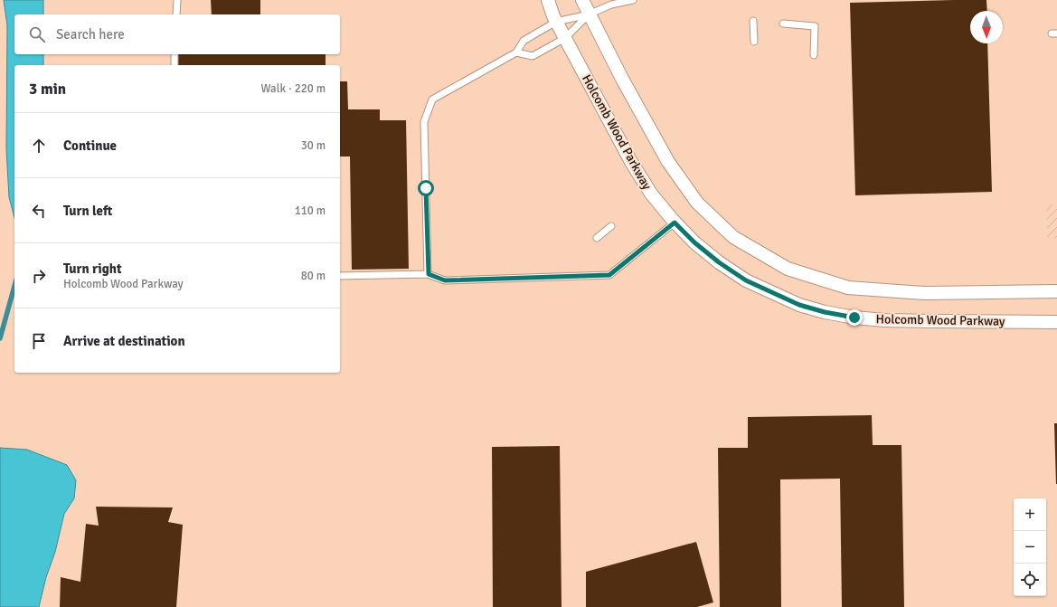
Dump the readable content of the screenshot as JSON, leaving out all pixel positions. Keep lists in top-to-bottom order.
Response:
{
  "streets": {
    "street": ["Holcomb Wood Parkway"]
  },
  "north": "bottom",
  "page": {
    "search": "Search here",
    "heading": ["3 min", "Walk · 220 m"],
    "list": [
      ["Continue", "30 m"],
      ["Turn left", "110 m"],
      ["Turn right", "Holcomb Wood Parkway", "80 m"],
      "Arrive at destination"
    ],
    "map_buttons": ["+", "−"]
  }
}
